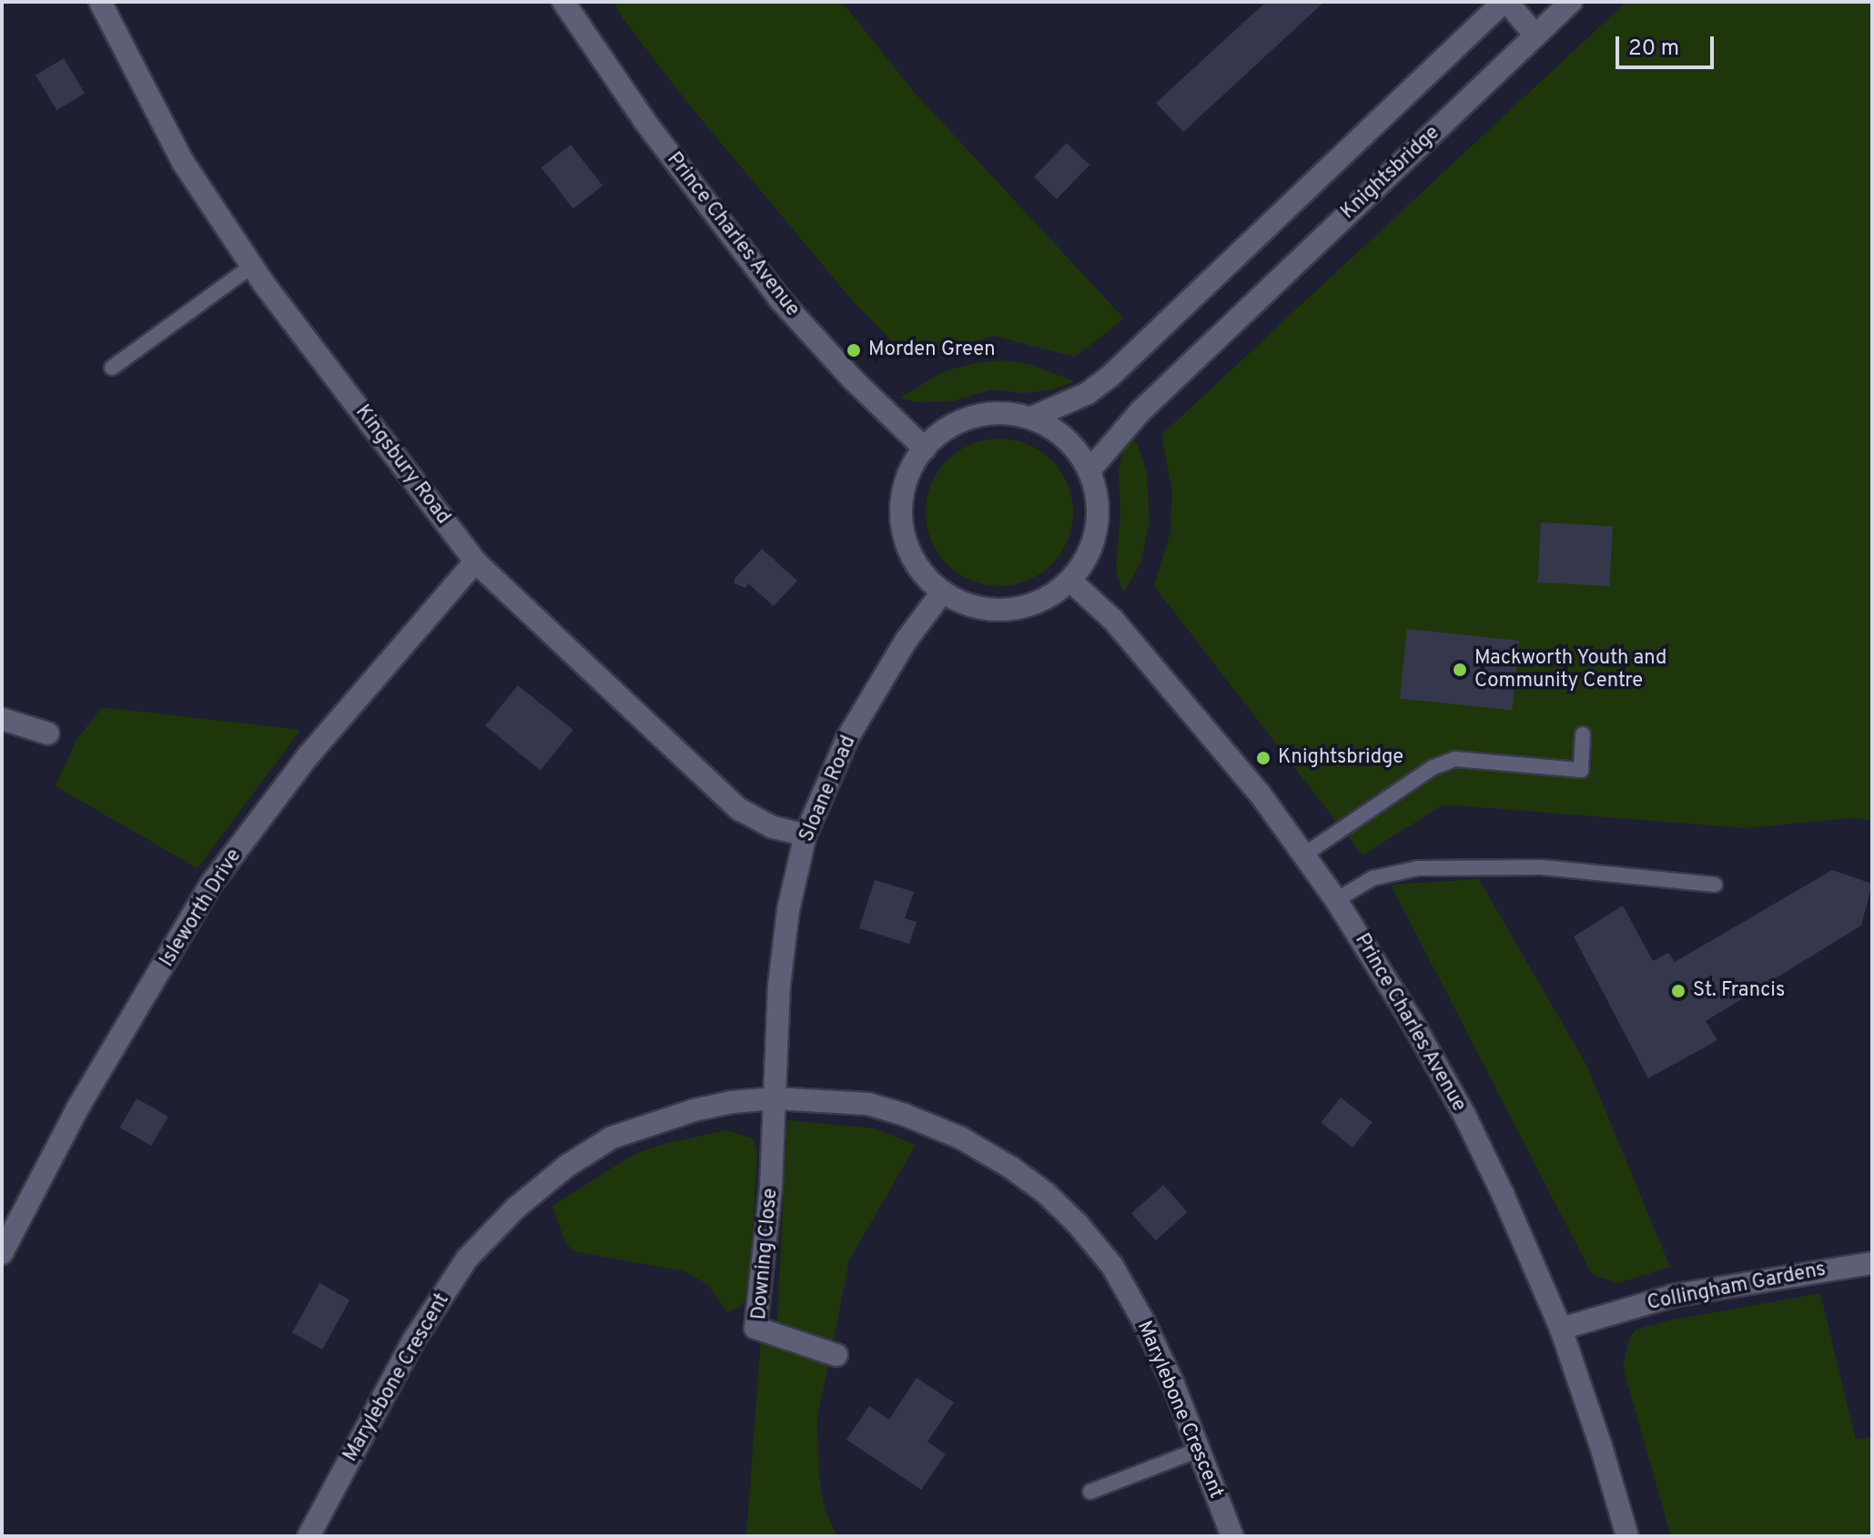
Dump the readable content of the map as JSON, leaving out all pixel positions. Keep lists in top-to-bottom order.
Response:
{
  "streets": {
    "street": [
      "Knightsbridge",
      "Prince Charles Avenue",
      "Kingsbury Road",
      "Sloane Road",
      "Isleworth Drive",
      "Downing Close",
      "Collingham Gardens",
      "Marylebone Crescent"
    ]
  },
  "crossings": [
    ["Knightsbridge", "Prince Charles Avenue"],
    ["Knightsbridge", "Sloane Road"],
    ["Prince Charles Avenue", "Sloane Road"],
    ["Prince Charles Avenue", "Collingham Gardens"],
    ["Kingsbury Road", "Sloane Road"],
    ["Kingsbury Road", "Isleworth Drive"],
    ["Sloane Road", "Downing Close"],
    ["Sloane Road", "Marylebone Crescent"],
    ["Downing Close", "Marylebone Crescent"]
  ],
  "places": [
    "Morden Green",
    "Mackworth Youth and Community Centre",
    "Knightsbridge",
    "St. Francis"
  ],
  "scale_bar": "20 m"
}
